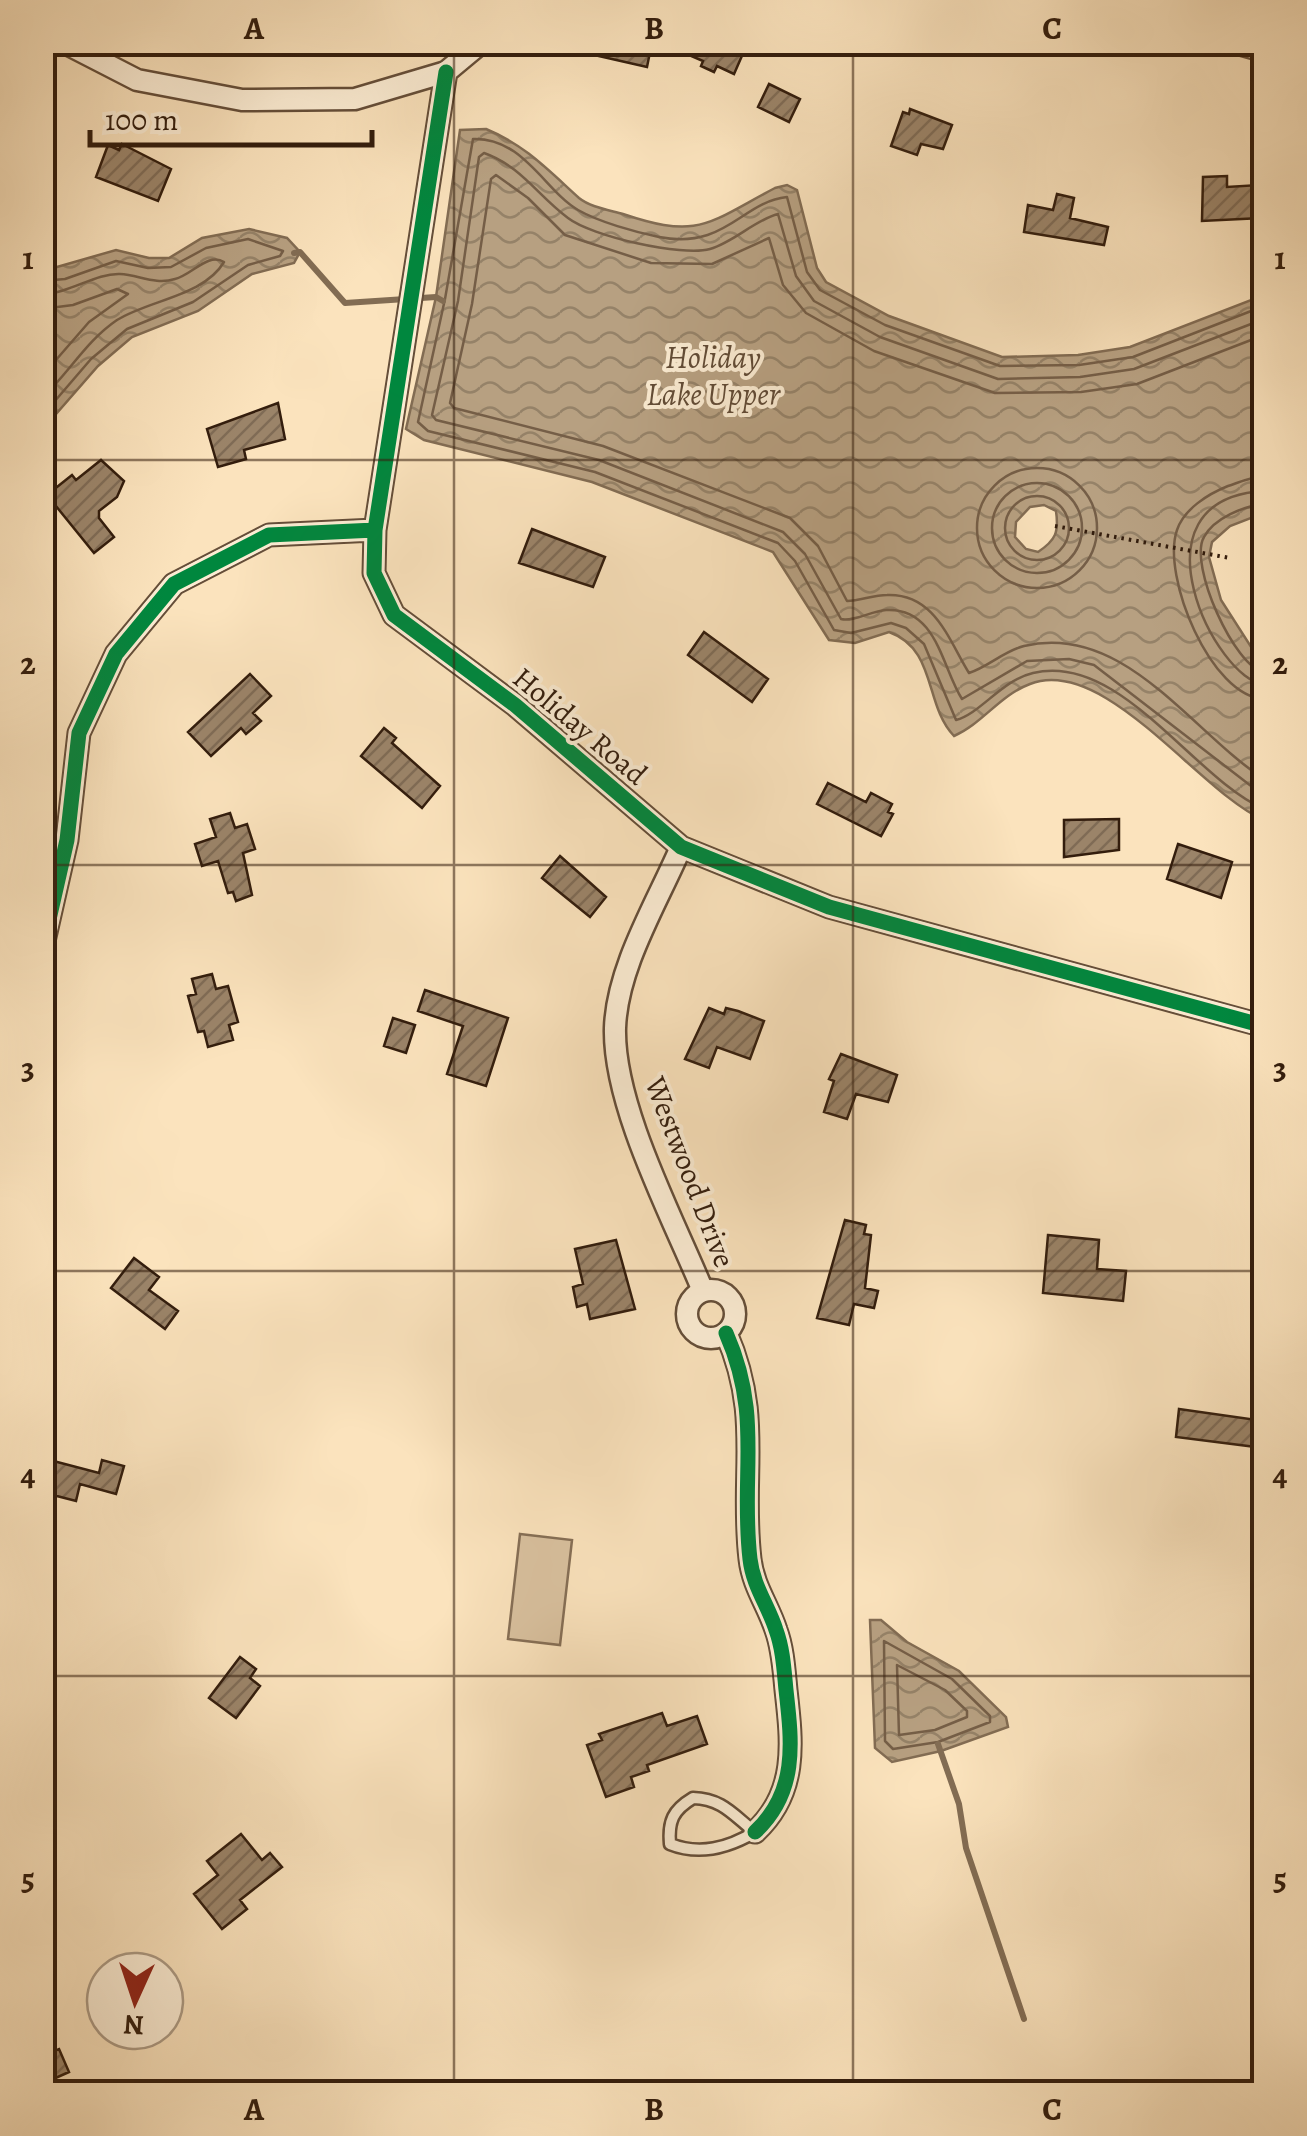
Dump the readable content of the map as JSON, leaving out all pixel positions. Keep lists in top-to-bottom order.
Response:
{
  "streets": {
    "street": ["Holiday Road", "Westwood Drive"]
  },
  "crossings": [
    ["Holiday Road", "Westwood Drive"]
  ],
  "water": ["Holiday Lake Upper"],
  "scale_bar": "100 m",
  "north": "bottom",
  "grid": {
    "columns": ["A", "B", "C"],
    "rows": [
      "1",
      "2",
      "3",
      "4",
      "5"
    ]
  }
}
